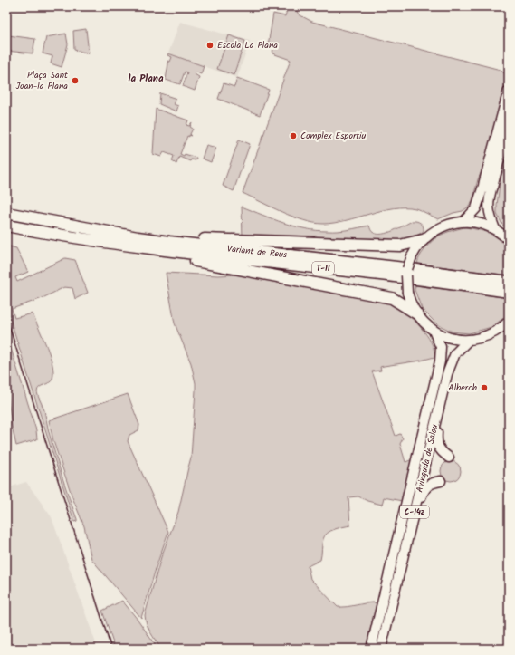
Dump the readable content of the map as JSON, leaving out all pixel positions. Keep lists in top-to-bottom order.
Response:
{
  "streets": {
    "highway": ["Variant de Reus", "T-11"],
    "main road": ["Avinguda de Salou", "C-14z"]
  },
  "districts": ["la Plana"],
  "places": [
    "Escola La Plana",
    "Plaça Sant Joan-la Plana",
    "Complex Esportiu",
    "Alberch"
  ]
}
